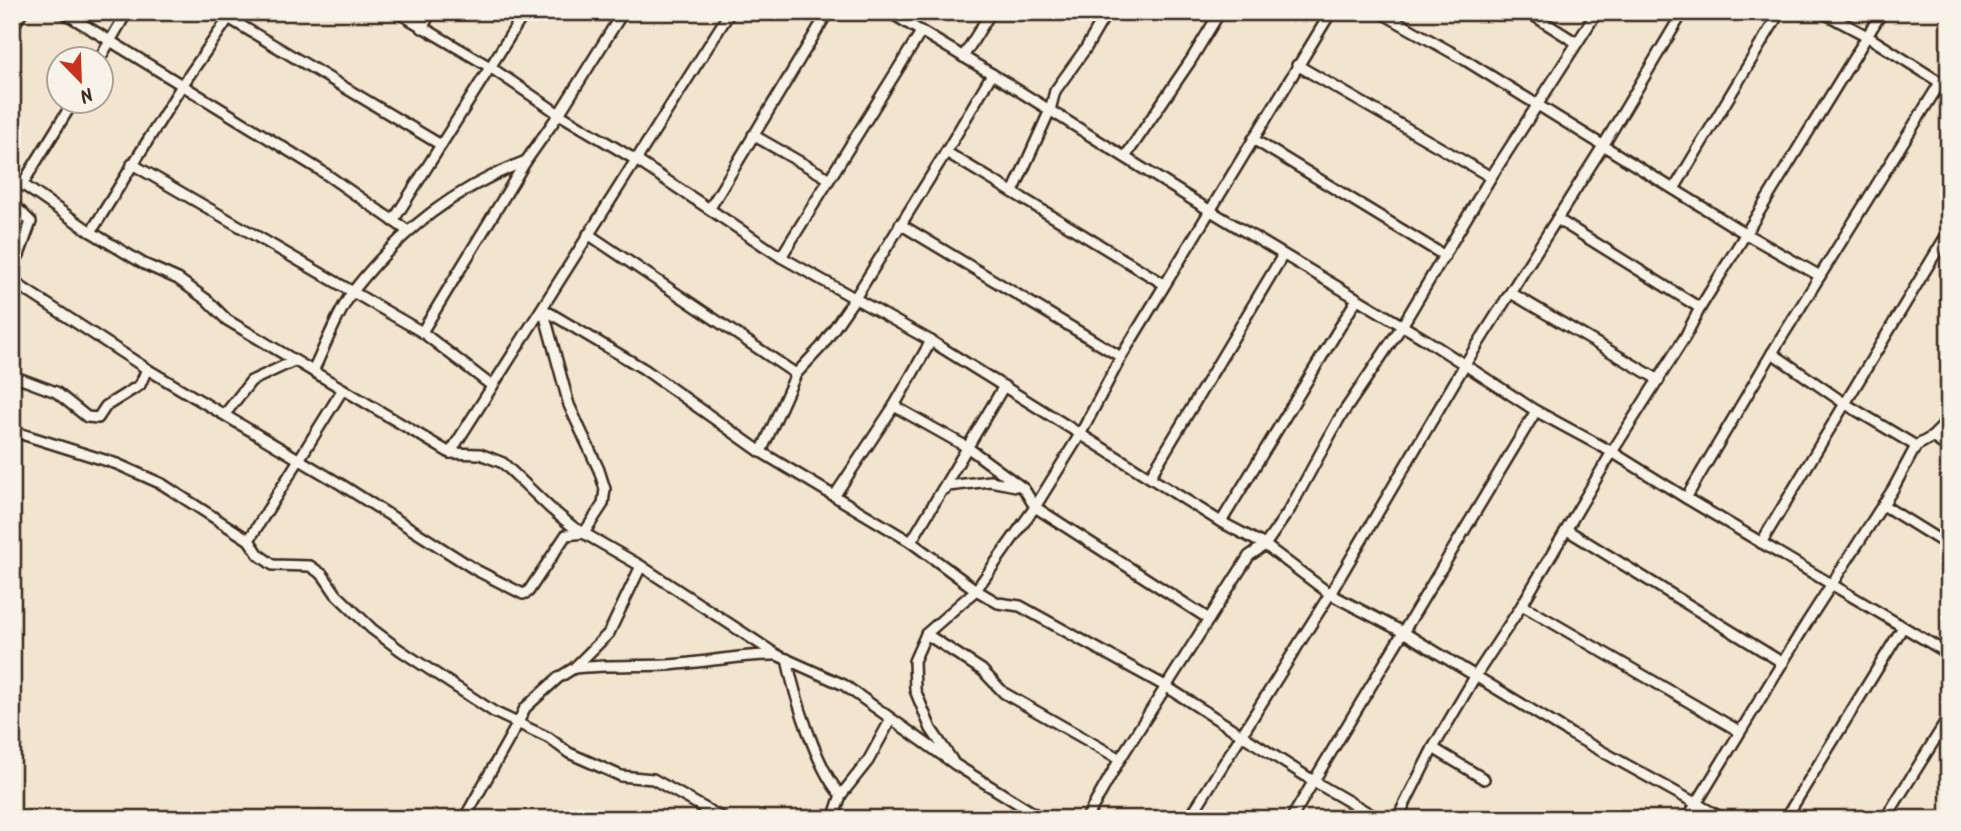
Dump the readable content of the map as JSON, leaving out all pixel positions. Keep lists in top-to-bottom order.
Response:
{
  "north": "bottom right"
}
